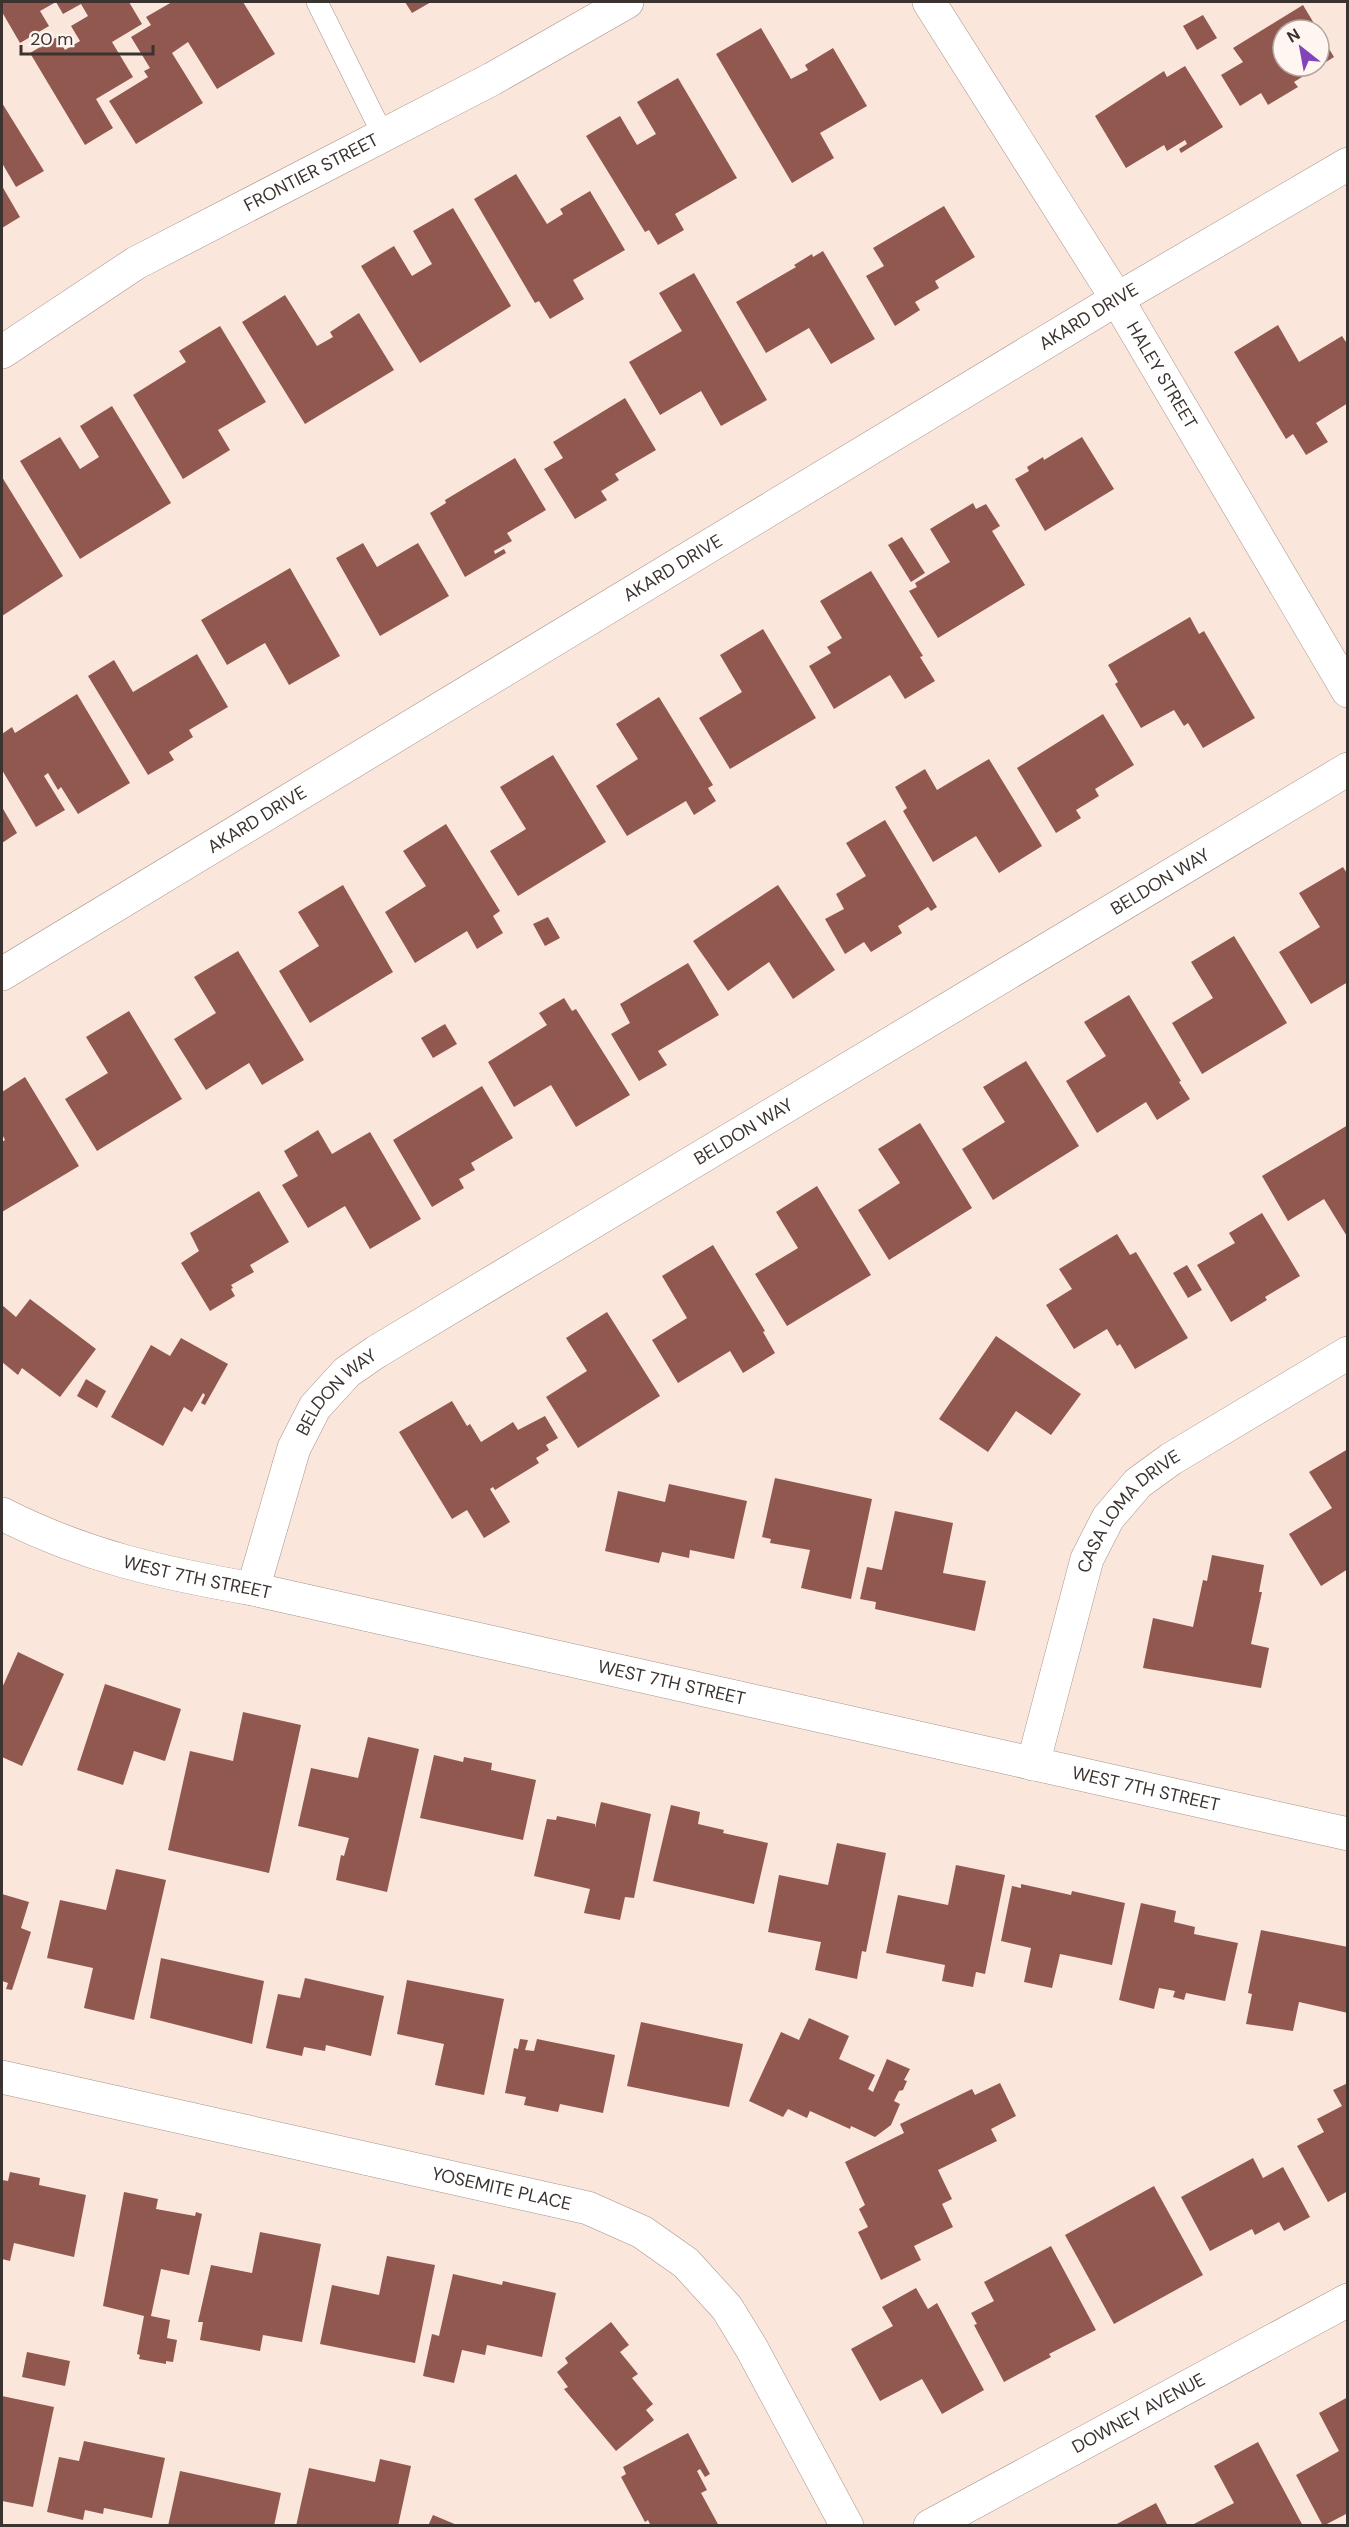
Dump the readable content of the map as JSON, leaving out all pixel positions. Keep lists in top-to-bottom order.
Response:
{
  "streets": {
    "street": [
      "FRONTIER STREET",
      "AKARD DRIVE",
      "HALEY STREET",
      "BELDON WAY",
      "CASA LOMA DRIVE",
      "WEST 7TH STREET",
      "YOSEMITE PLACE",
      "DOWNEY AVENUE"
    ]
  },
  "crossings": [
    ["AKARD DRIVE", "HALEY STREET"],
    ["BELDON WAY", "WEST 7TH STREET"],
    ["CASA LOMA DRIVE", "WEST 7TH STREET"]
  ],
  "scale_bar": "20 m",
  "north": "top left"
}
